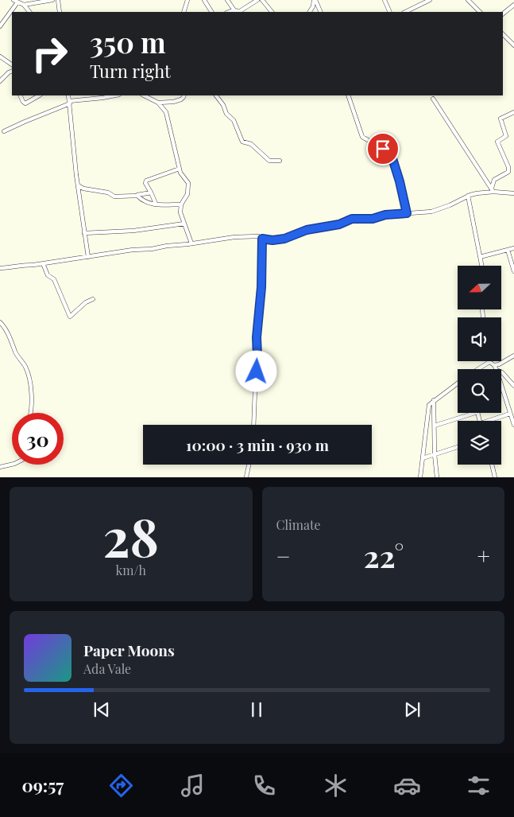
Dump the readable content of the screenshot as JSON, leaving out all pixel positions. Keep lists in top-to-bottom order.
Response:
{
  "north": "left",
  "page": {
    "turn": ["350 m", "Turn right"],
    "limit": "30",
    "trip": "10:00 · 3 min · 930 m",
    "tile": [
      ["28", "km/h"],
      "Climate"
    ],
    "heat": ["−", "22°", "+"],
    "song": ["Paper Moons", "Ada Vale"],
    "tabs": "09:57"
  }
}
